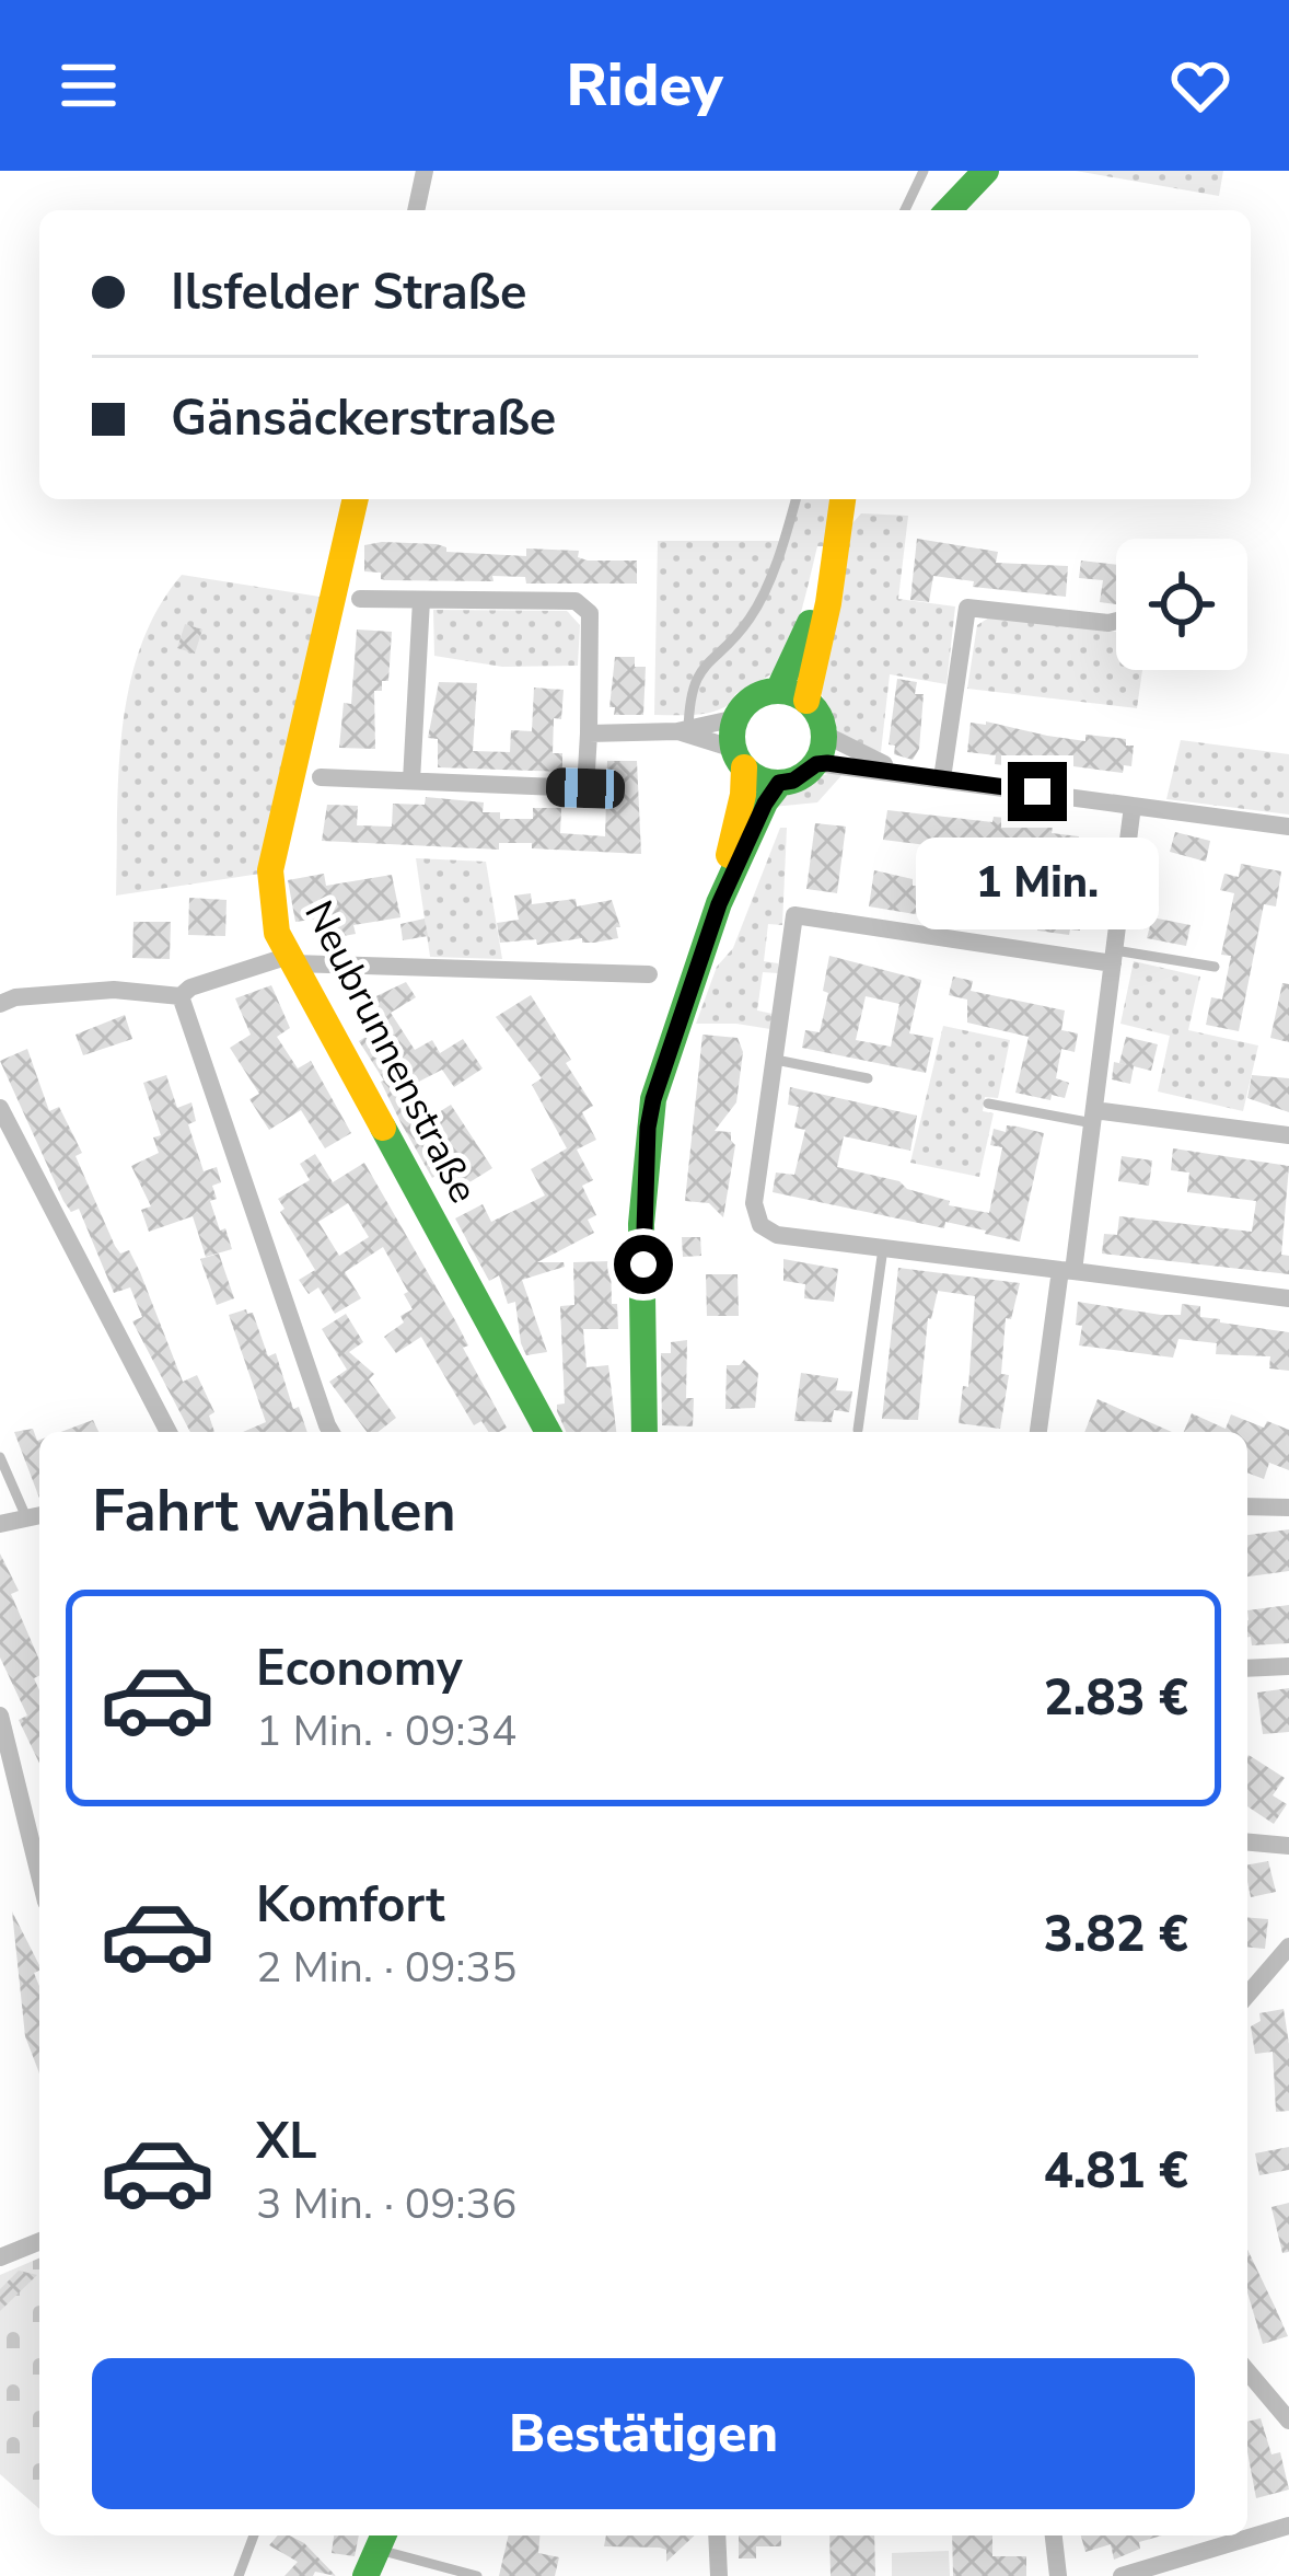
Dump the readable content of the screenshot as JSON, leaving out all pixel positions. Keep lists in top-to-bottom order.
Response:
{
  "streets": {
    "main road": ["Neubrunnenstraße"]
  },
  "page": {
    "header": "Ridey",
    "banner": ["Ilsfelder Straße", "Gänsäckerstraße"],
    "bubble": "1 Min.",
    "heading": "Fahrt wählen",
    "list": [
      {
        "name": "Economy",
        "note": "1 Min. · 09:34",
        "value": "2.83 €"
      },
      {
        "name": "Komfort",
        "note": "2 Min. · 09:35",
        "value": "3.82 €"
      },
      {
        "name": "XL",
        "note": "3 Min. · 09:36",
        "value": "4.81 €"
      }
    ],
    "buttons": "Bestätigen"
  }
}
